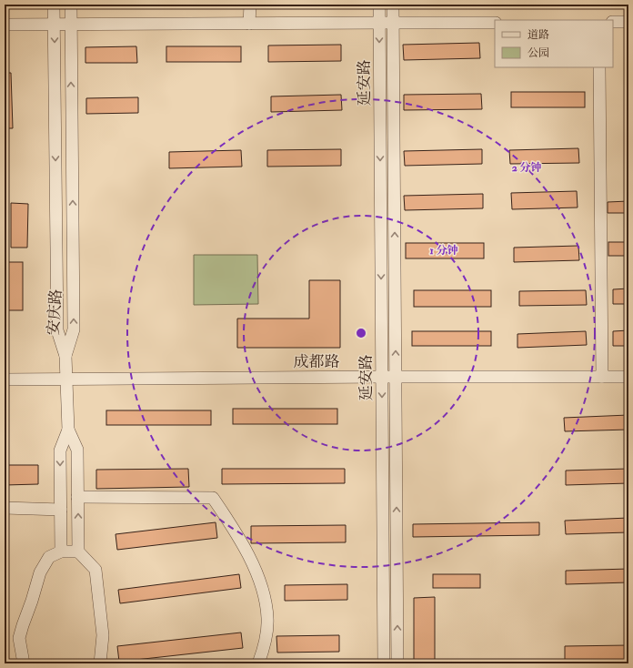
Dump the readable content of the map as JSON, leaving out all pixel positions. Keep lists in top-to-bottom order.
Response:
{
  "streets": {
    "street": ["延安路", "安庆路", "成都路"]
  },
  "crossings": [
    ["延安路", "成都路"]
  ],
  "legend": ["道路", "公园"],
  "rings": ["2 分钟", "1 分钟"]
}
